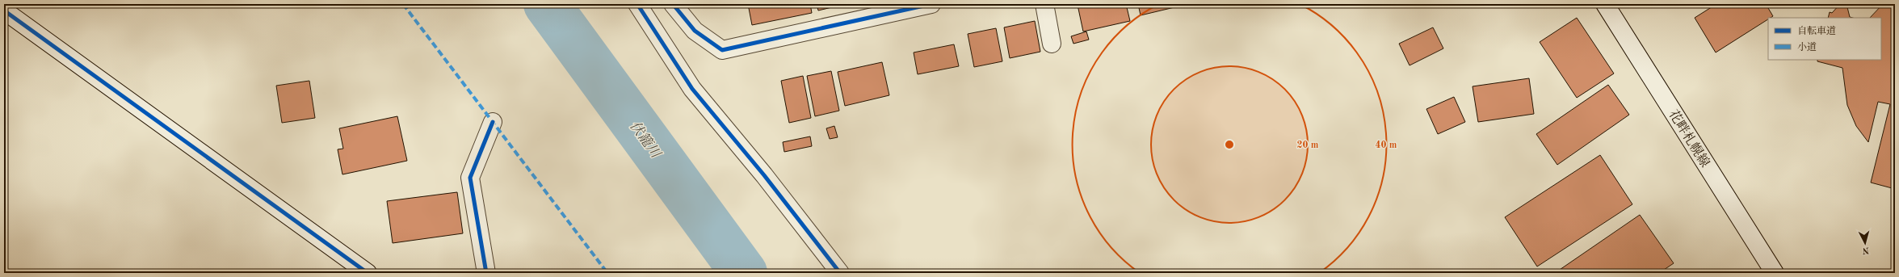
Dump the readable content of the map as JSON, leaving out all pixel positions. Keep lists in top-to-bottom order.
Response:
{
  "streets": {
    "street": ["花畔札幌線"]
  },
  "water": ["伏籠川"],
  "legend": ["自転車道", "小道"],
  "north": "bottom",
  "rings": ["20 m", "40 m"]
}
